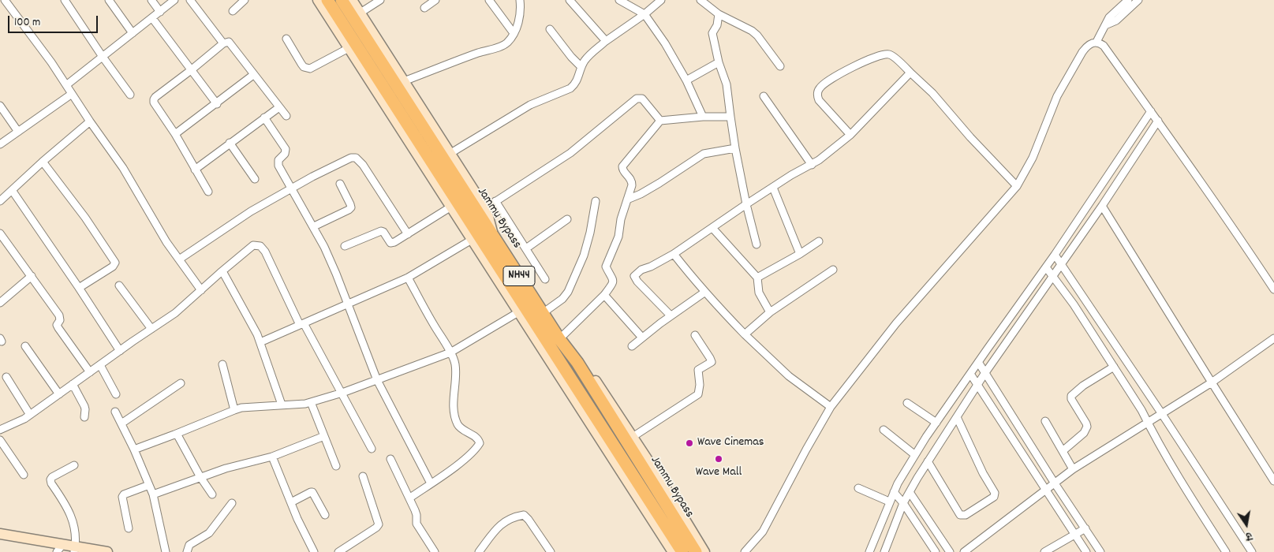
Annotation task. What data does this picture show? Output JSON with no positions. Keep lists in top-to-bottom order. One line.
{"streets":{"highway":["Jammu Bypass","NH44"]},"places":["Wave Cinemas","Wave Mall"],"scale_bar":"100 m","north":"bottom"}
